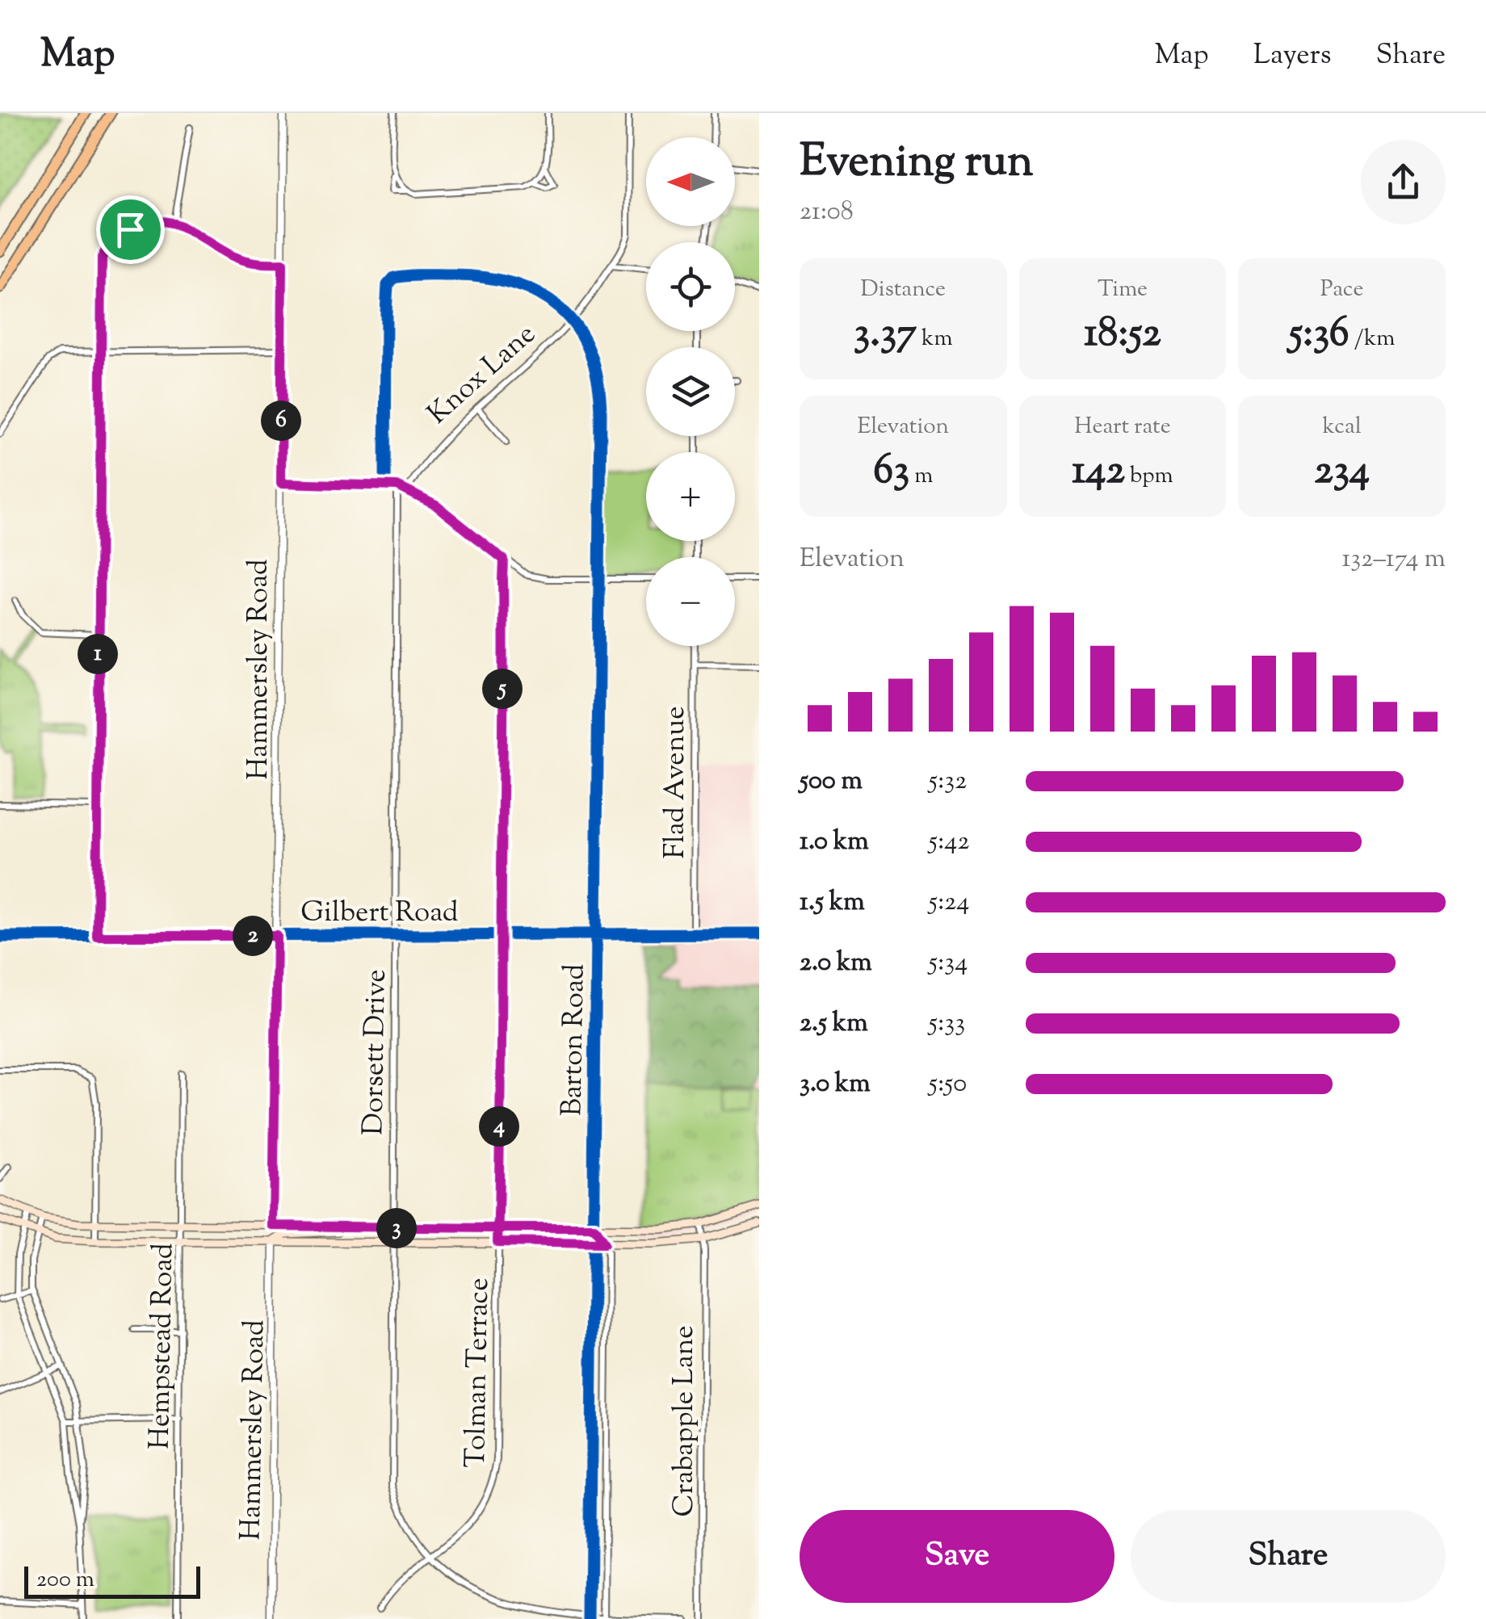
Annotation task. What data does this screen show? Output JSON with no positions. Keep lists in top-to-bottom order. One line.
{"streets":{"street":["Knox Lane","Hammersley Road","Flad Avenue","Gilbert Road","Barton Road","Dorsett Drive","Hempstead Road","Tolman Terrace","Crabapple Lane"]},"crossings":[["Knox Lane","Barton Road"],["Hammersley Road","Gilbert Road"],["Flad Avenue","Gilbert Road"],["Gilbert Road","Barton Road"],["Gilbert Road","Dorsett Drive"],["Gilbert Road","Tolman Terrace"],["Barton Road","Dorsett Drive"],["Dorsett Drive","Tolman Terrace"]],"scale_bar":"200 m","north":"left","page":{"header":"Map","nav":["Map","Layers","Share"],"heading":["Evening run","21:08"],"map_buttons":["+","−"],"stats":[["Distance","3.37 km"],["Time","18:52"],["Pace","5:36 /km"],["Elevation","63 m"],["Heart rate","142 bpm"],["kcal","234"]],"pins":["6","1","5","2","4","3"],"chart":["Elevation","132–174 m"],"list":[{"name":"500 m","note":"5:32"},{"name":"1.0 km","note":"5:42"},{"name":"1.5 km","note":"5:24"},{"name":"2.0 km","note":"5:34"},{"name":"2.5 km","note":"5:33"},{"name":"3.0 km","note":"5:50"}],"buttons":["Save","Share"],"scale":"200 m"}}
